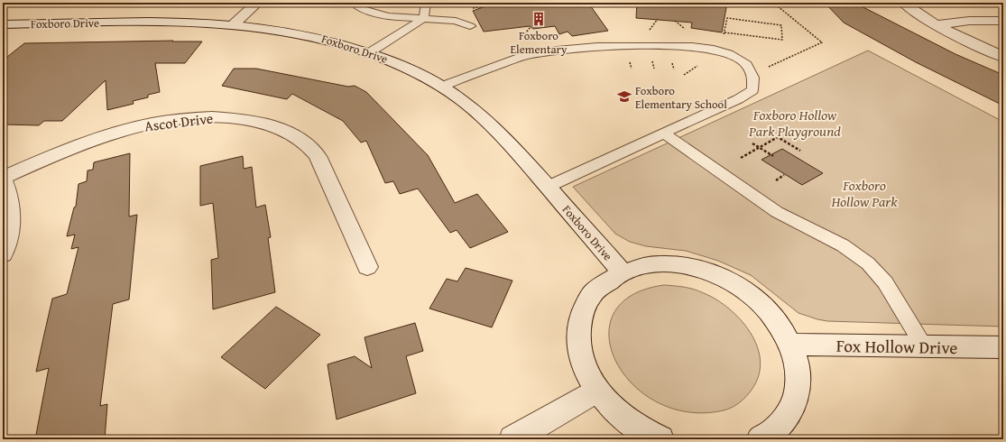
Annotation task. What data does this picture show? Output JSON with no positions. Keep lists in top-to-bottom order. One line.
{"streets":{"street":["Foxboro Drive","Ascot Drive","Fox Hollow Drive"]},"parks":["Foxboro Hollow Park Playground","Foxboro Hollow Park"],"places":{"building":["Foxboro Elementary"],"school or university":["Foxboro Elementary School"]}}
